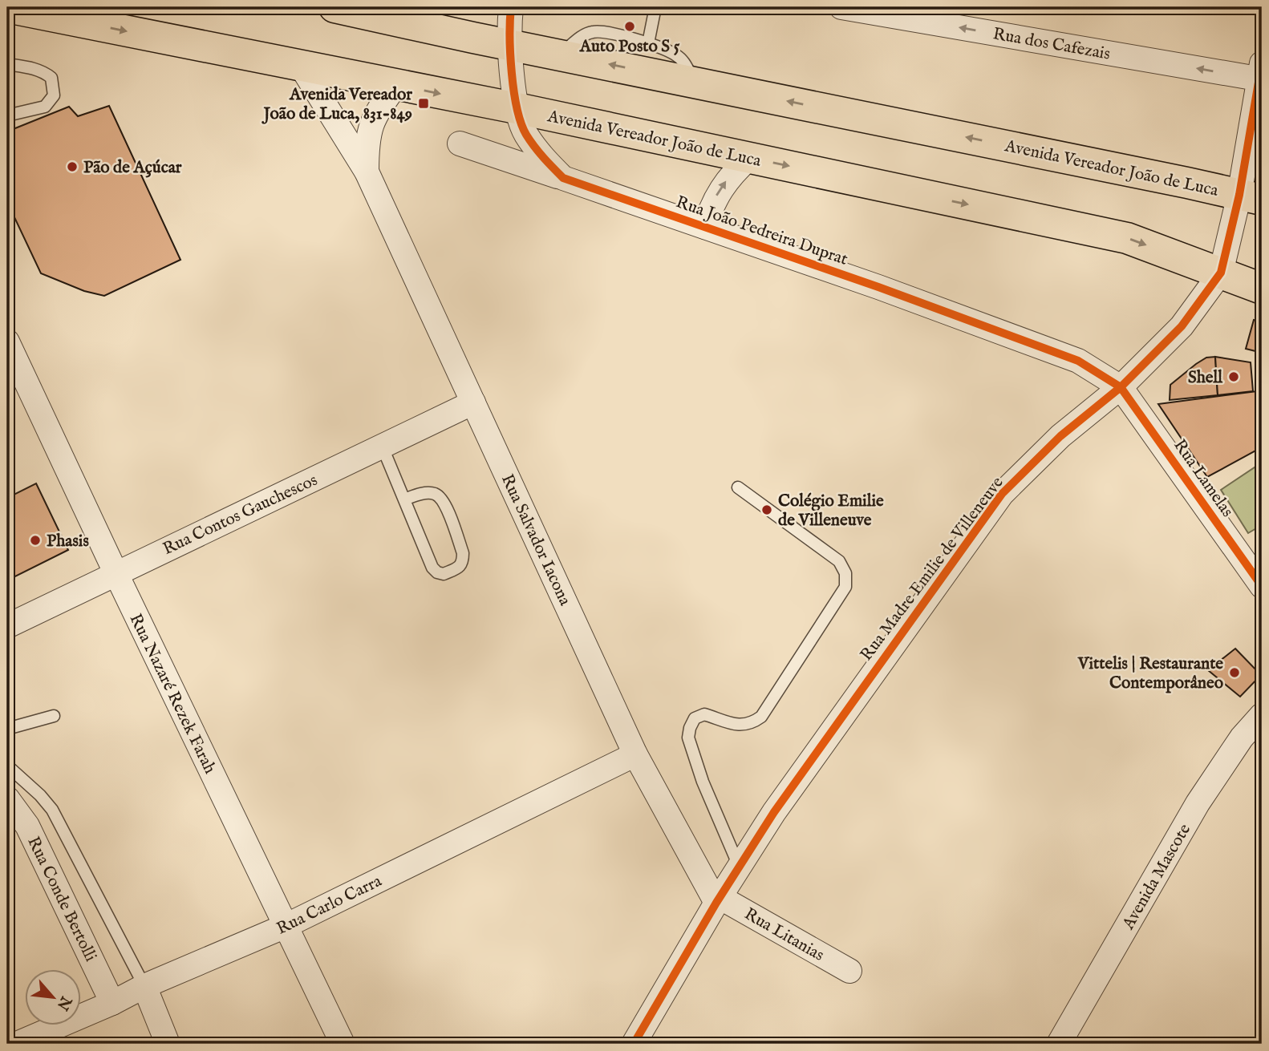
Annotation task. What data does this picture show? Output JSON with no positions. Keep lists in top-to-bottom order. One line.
{"streets":{"main road":["Avenida Vereador João de Luca"],"street":["Rua dos Cafezais","Rua João Pedreira Duprat","Rua Lamelas","Rua Contos Gauchescos","Rua Salvador Iacona","Rua Madre Emilie de Villeneuve","Rua Nazaré Rezek Farah","Avenida Mascote","Rua Conde Bertolli","Rua Carlo Carra","Rua Litanias"]},"crossings":[["Rua dos Cafezais","Rua Madre Emilie de Villeneuve"],["Avenida Vereador João de Luca","Rua João Pedreira Duprat"],["Avenida Vereador João de Luca","Rua Salvador Iacona"],["Avenida Vereador João de Luca","Rua Madre Emilie de Villeneuve"],["Rua João Pedreira Duprat","Rua Lamelas"],["Rua João Pedreira Duprat","Rua Madre Emilie de Villeneuve"],["Rua Lamelas","Rua Madre Emilie de Villeneuve"],["Rua Contos Gauchescos","Rua Salvador Iacona"],["Rua Contos Gauchescos","Rua Nazaré Rezek Farah"],["Rua Salvador Iacona","Rua Madre Emilie de Villeneuve"],["Rua Salvador Iacona","Rua Carlo Carra"],["Rua Salvador Iacona","Rua Litanias"],["Rua Madre Emilie de Villeneuve","Rua Litanias"],["Rua Nazaré Rezek Farah","Rua Carlo Carra"],["Rua Conde Bertolli","Rua Carlo Carra"]],"one_way":["Rua dos Cafezais"],"places":{"other":["Auto Posto S 5","Pão de Açúcar","Shell","Colégio Emilie de Villeneuve","Phasis","Vittelis | Restaurante Contemporâneo"],"transit":["Avenida Vereador João de Luca, 831-849"]},"north":"bottom right"}
